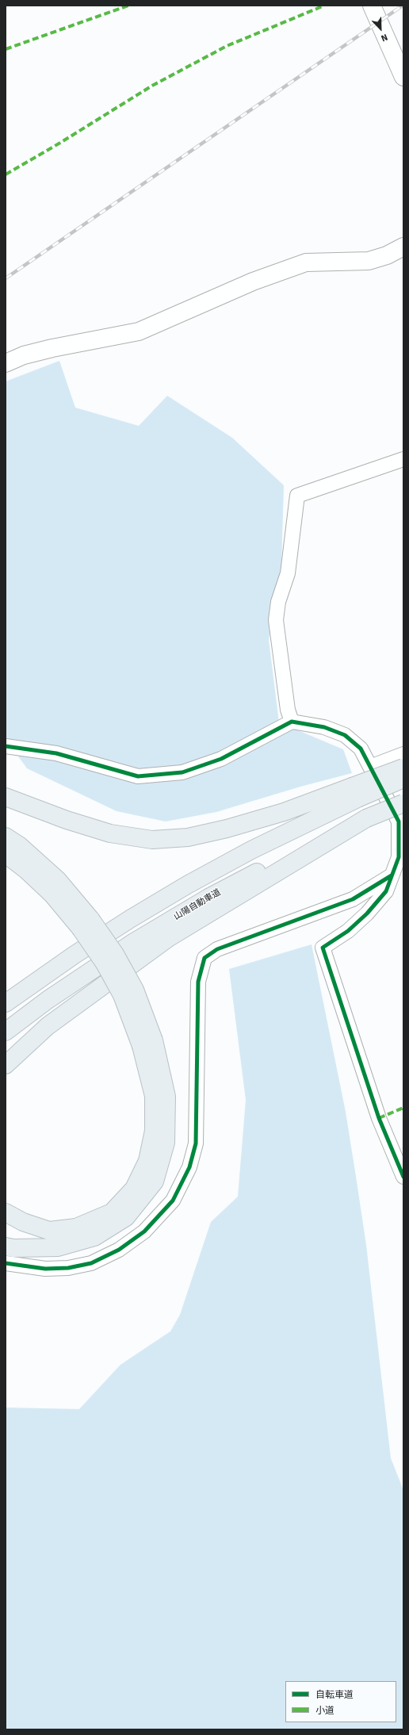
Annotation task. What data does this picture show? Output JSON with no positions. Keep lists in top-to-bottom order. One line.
{"streets":{"highway":["山陽自動車道"]},"legend":["自転車道","小道"],"north":"bottom right"}
